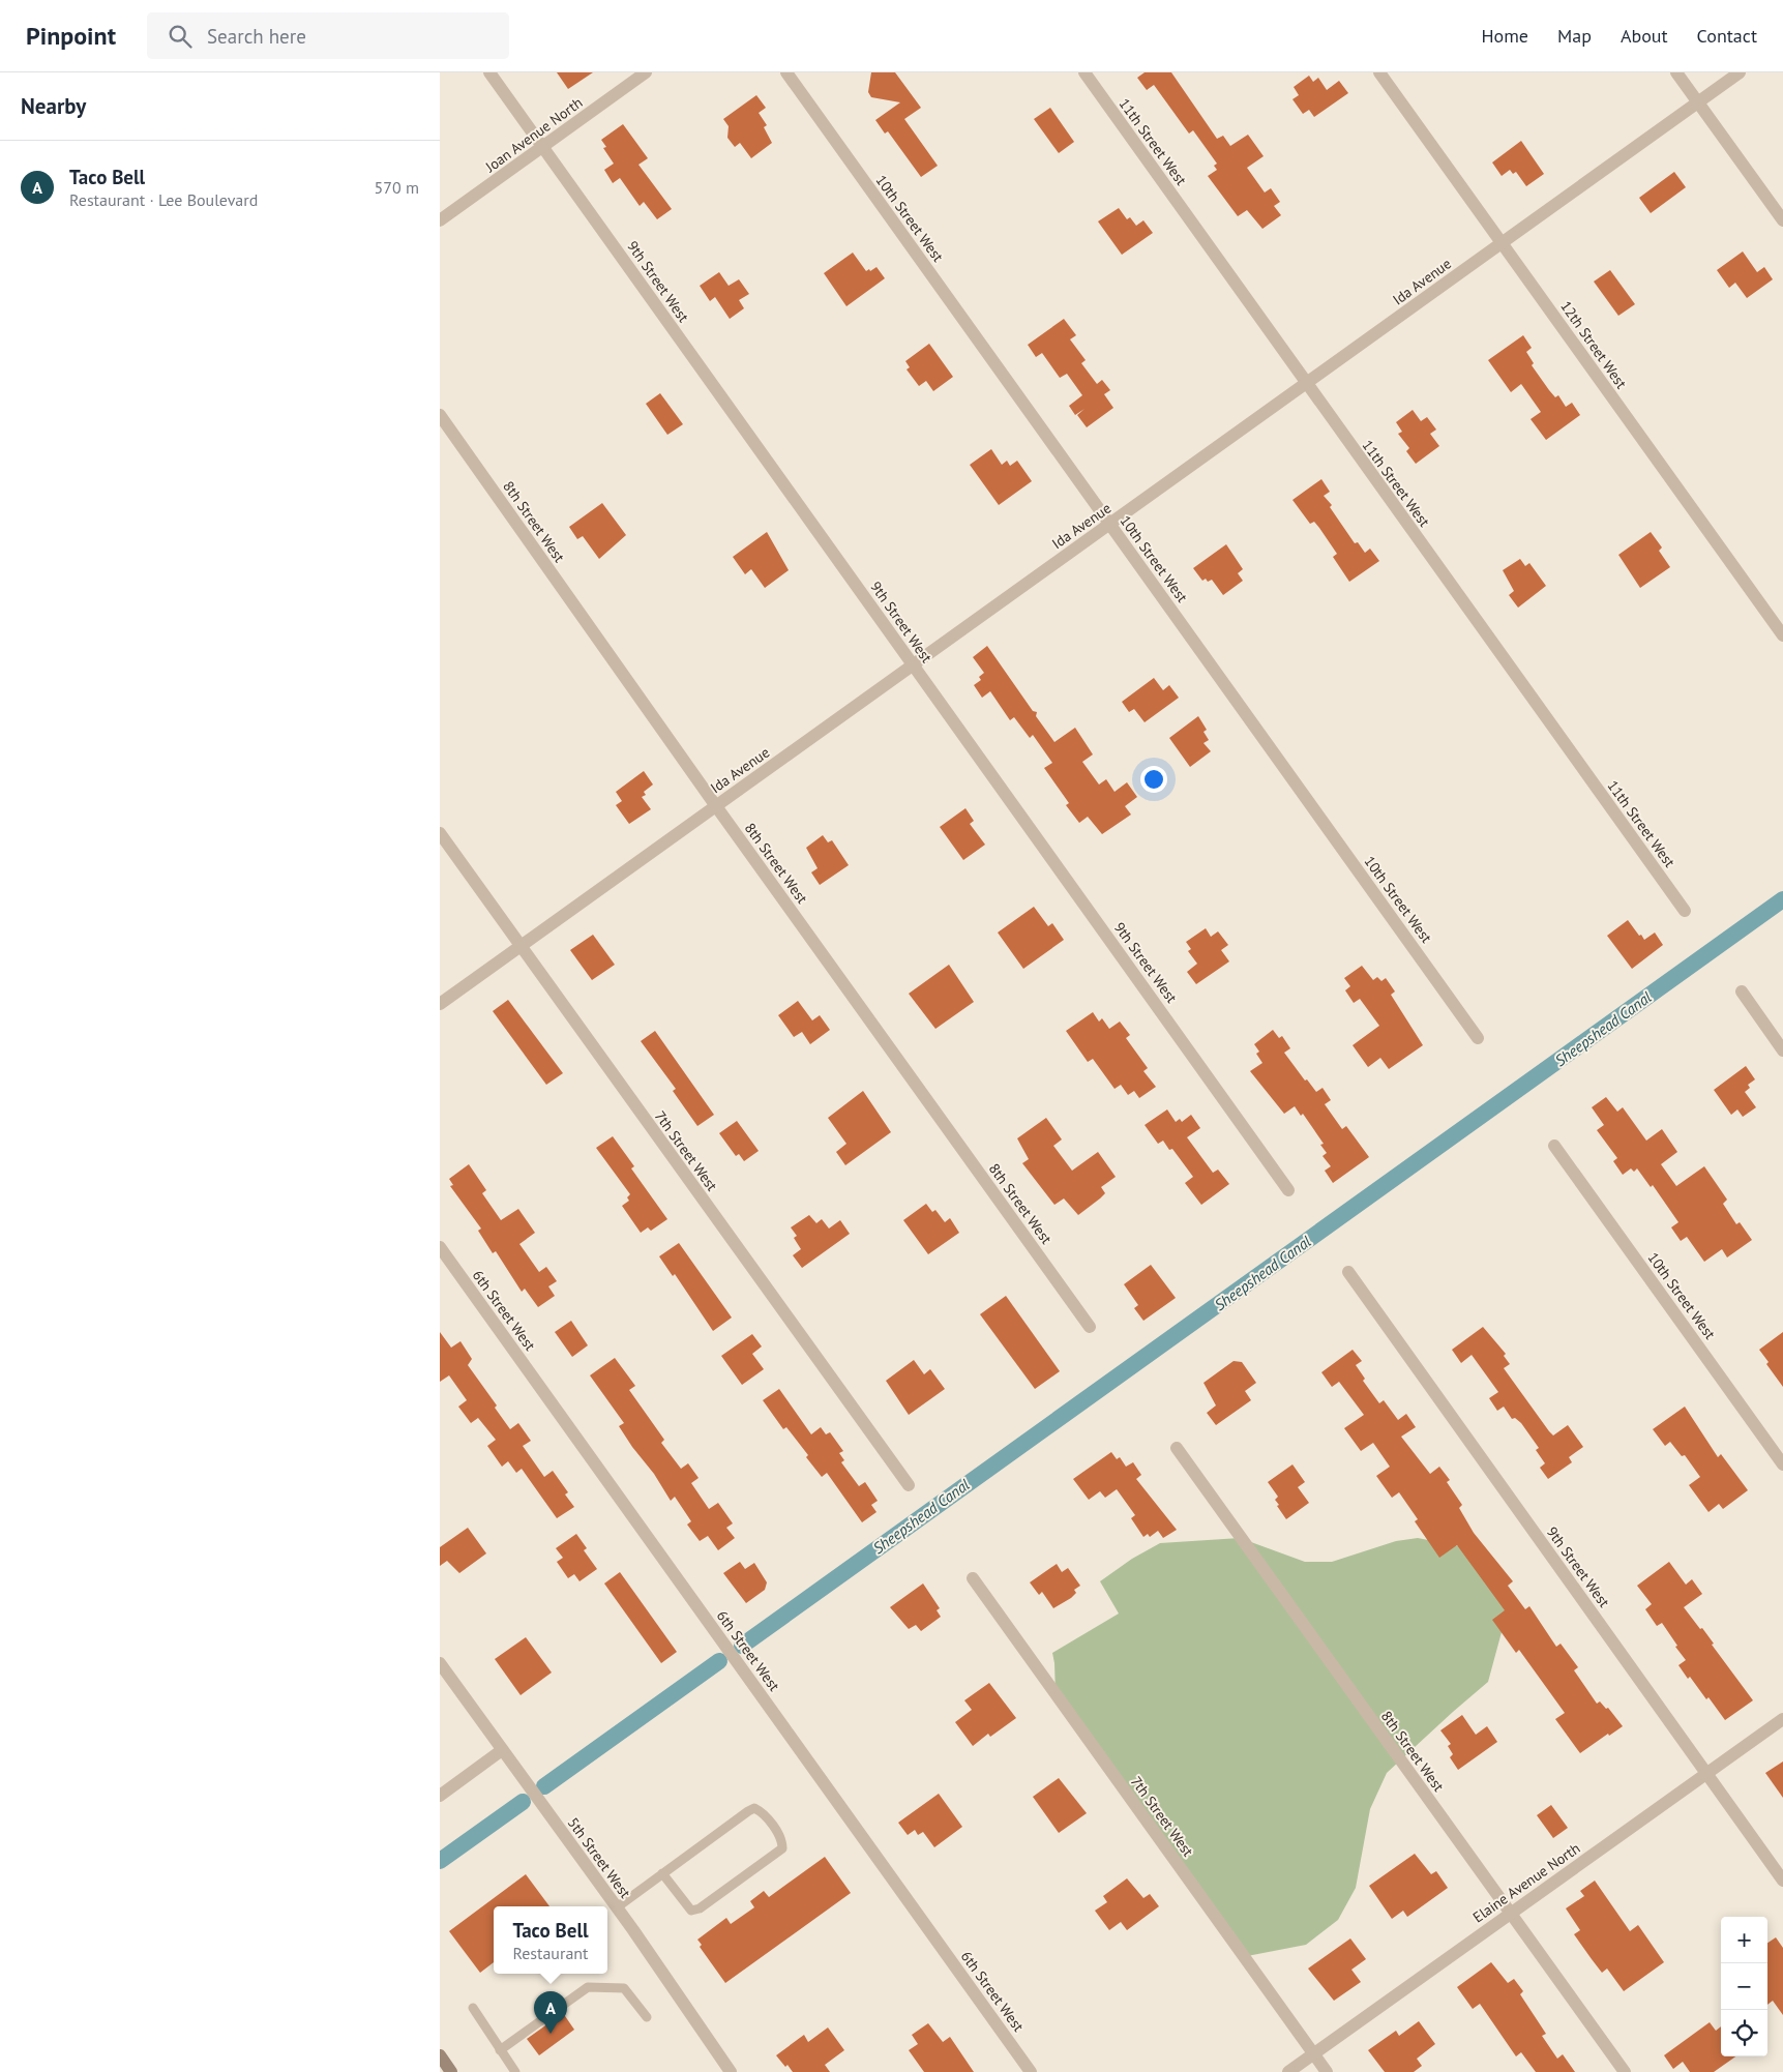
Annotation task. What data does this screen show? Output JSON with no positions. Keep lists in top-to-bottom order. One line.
{"streets":{"street":["Joan Avenue North","11th Street West","10th Street West","9th Street West","Ida Avenue","12th Street West","8th Street West","7th Street West","6th Street West","5th Street West","Elaine Avenue North"]},"crossings":[["Joan Avenue North","9th Street West"],["11th Street West","Ida Avenue"],["10th Street West","Ida Avenue"],["9th Street West","Ida Avenue"],["9th Street West","Elaine Avenue North"],["Ida Avenue","12th Street West"],["Ida Avenue","8th Street West"],["Ida Avenue","7th Street West"],["8th Street West","Elaine Avenue North"],["7th Street West","Elaine Avenue North"]],"water":["Sheepshead Canal"],"page":{"header":"Pinpoint","search":"Search here","nav":["Home","Map","About","Contact"],"heading":"Nearby","list":[{"mark":"A","name":"Taco Bell","note":"Restaurant · Lee Boulevard","value":"570 m"}],"popup":["Taco Bell","Restaurant"],"map_buttons":["+","−"],"pins":"A"}}
